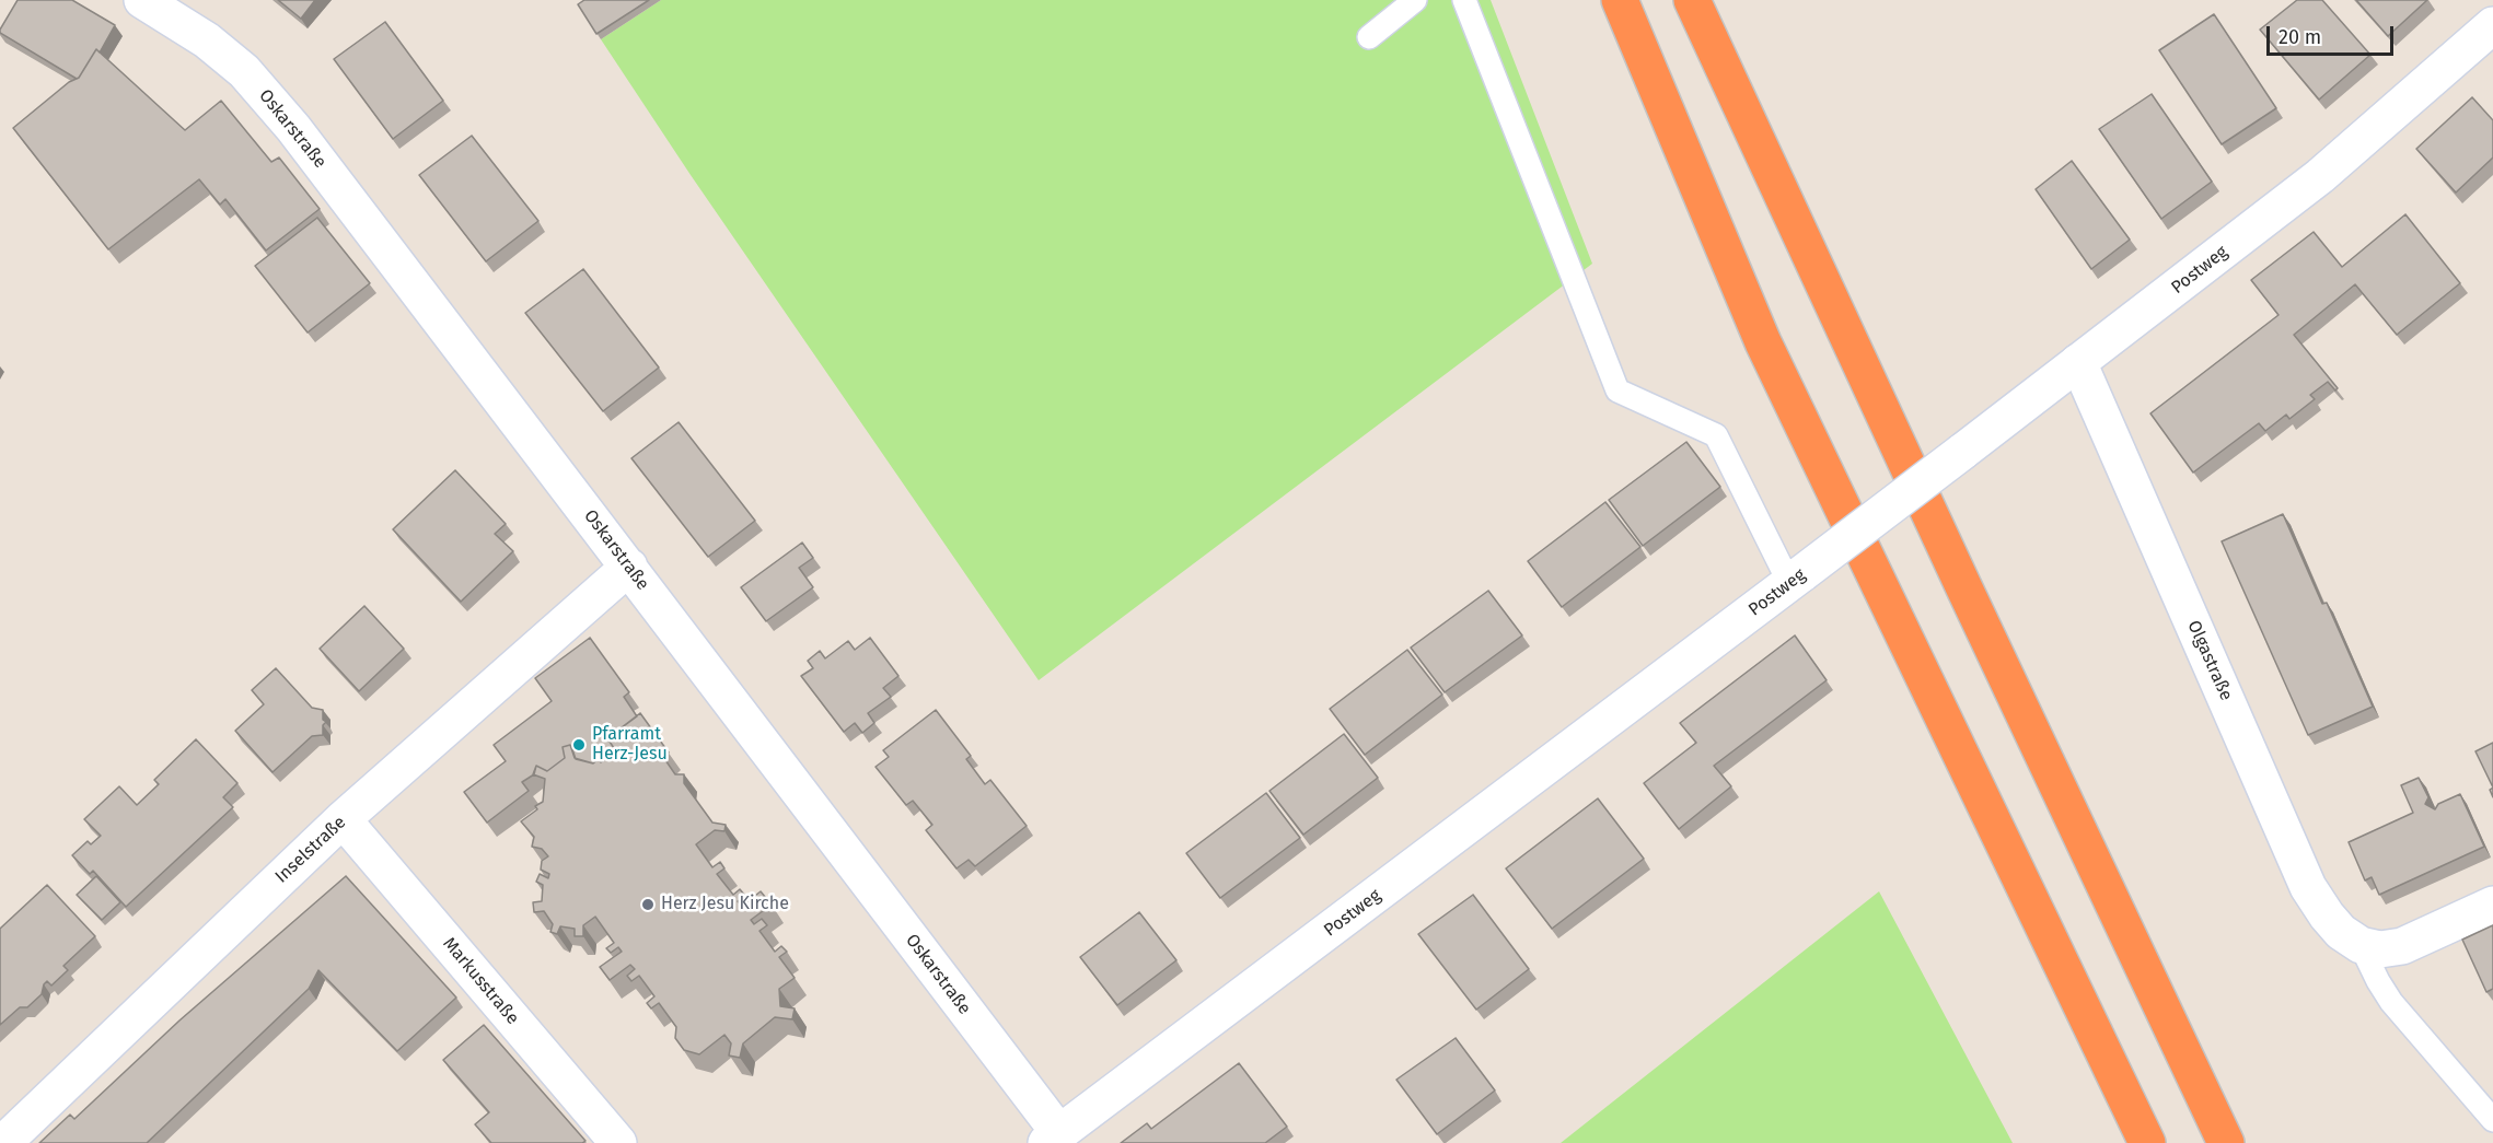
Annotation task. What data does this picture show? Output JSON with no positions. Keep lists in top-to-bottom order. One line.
{"streets":{"street":["Oskarstraße","Postweg","Olgastraße","Inselstraße","Markusstraße"]},"crossings":[["Oskarstraße","Postweg"],["Oskarstraße","Inselstraße"],["Postweg","Olgastraße"],["Inselstraße","Markusstraße"]],"places":["Pfarramt Herz-Jesu","Herz Jesu Kirche"],"scale_bar":"20 m"}
